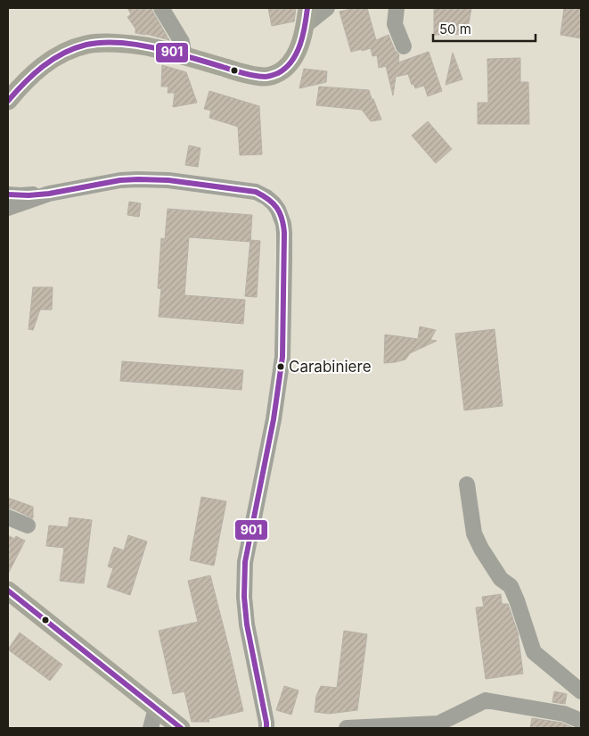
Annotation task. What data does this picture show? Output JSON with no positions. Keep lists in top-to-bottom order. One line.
{"places":["Carabiniere"],"lines":["transit line 901"],"scale_bar":"50 m"}
